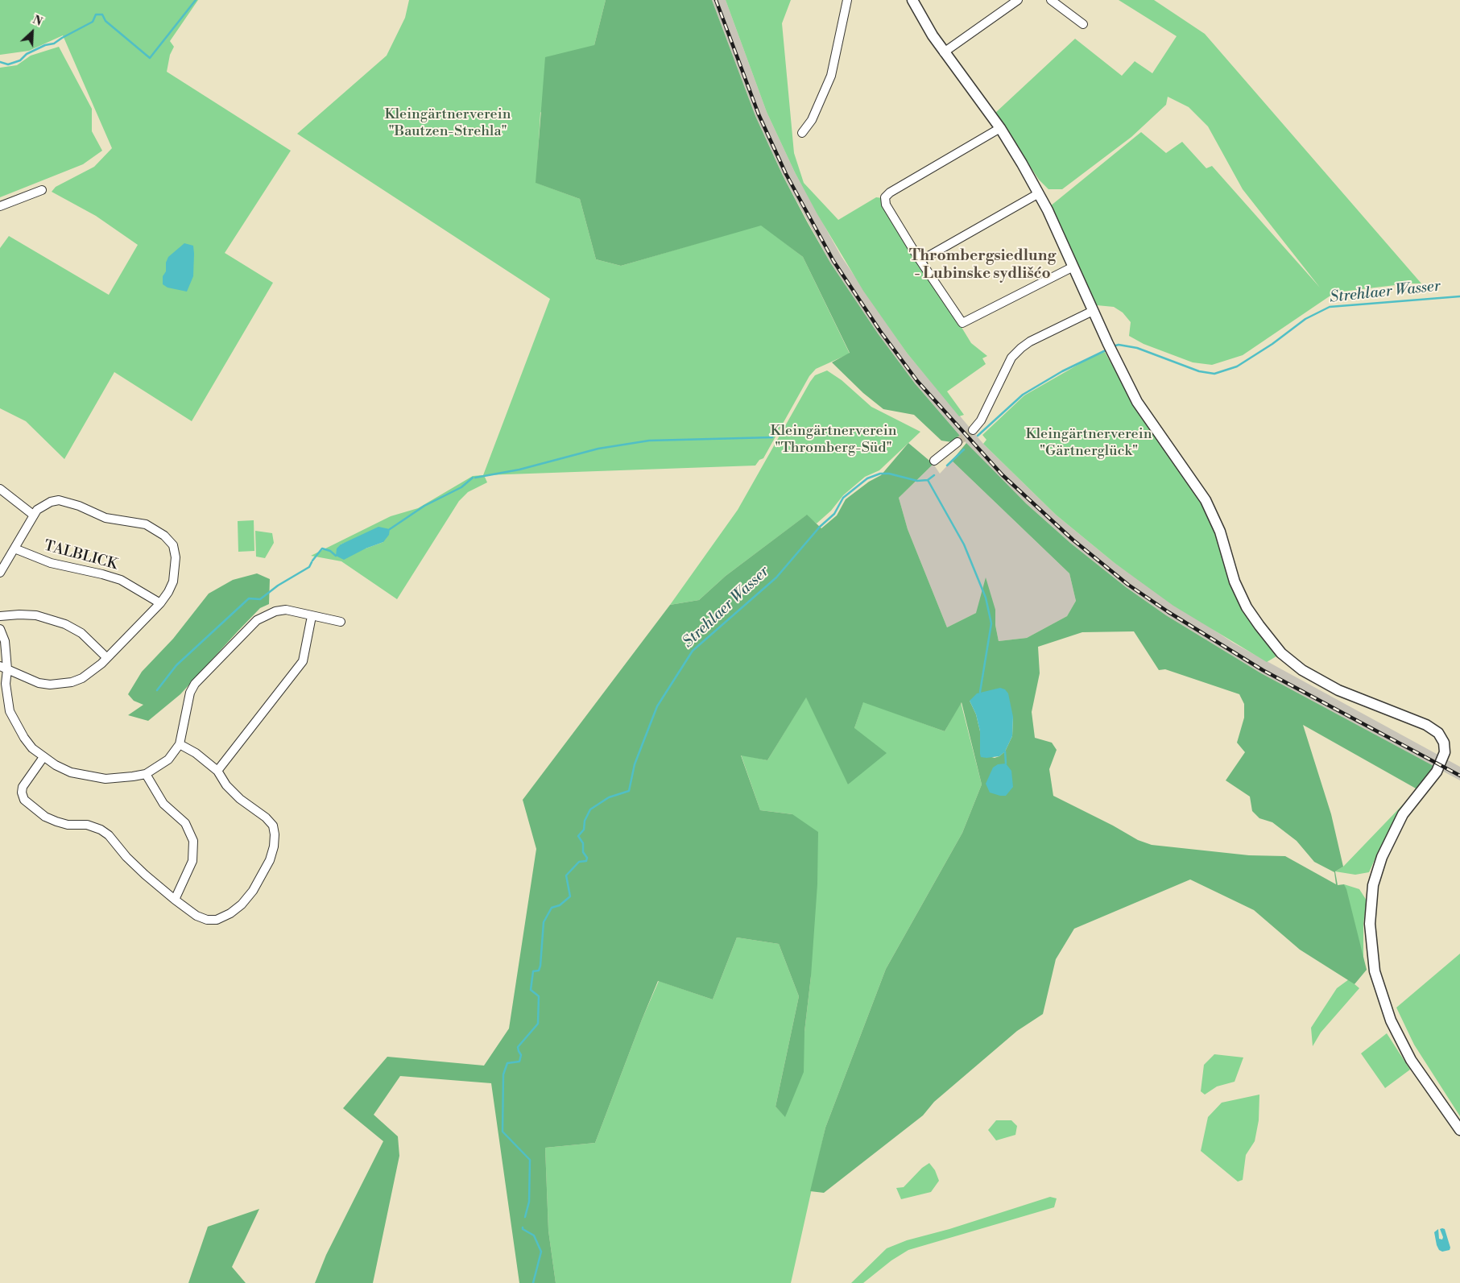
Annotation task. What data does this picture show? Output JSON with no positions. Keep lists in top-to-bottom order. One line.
{"streets":{"street":["TALBLICK"]},"districts":["Thrombergsiedlung - Lubinske sydlišćo"],"water":["Strehlaer Wasser"],"parks":["Kleingärtnerverein \"Bautzen-Strehla\"","Kleingärtnerverein \"Thromberg-Süd\"","Kleingärtnerverein \"Gärtnerglück\""],"north":"top right"}
